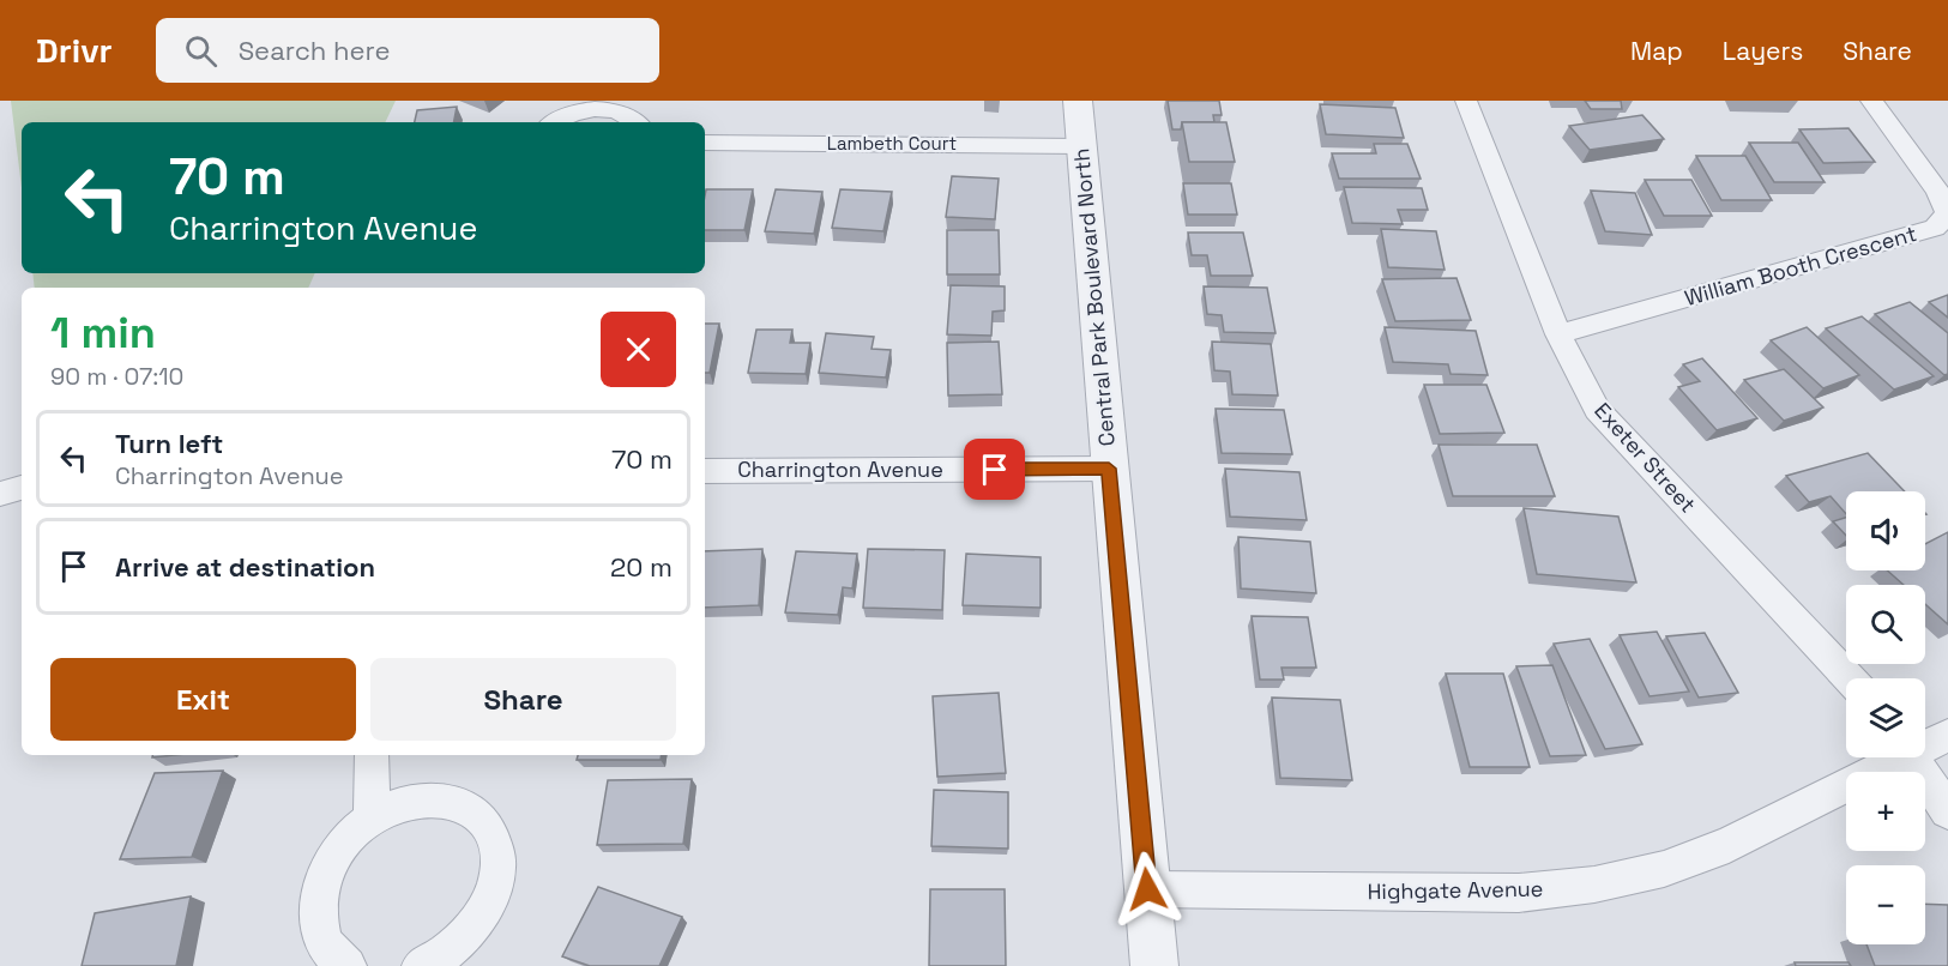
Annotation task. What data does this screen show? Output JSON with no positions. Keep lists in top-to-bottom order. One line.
{"streets":{"street":["Lambeth Court","William Booth Crescent","Central Park Boulevard North","Exeter Street","Charrington Avenue","Highgate Avenue"]},"crossings":[["Lambeth Court","Central Park Boulevard North"],["William Booth Crescent","Exeter Street"],["Central Park Boulevard North","Charrington Avenue"],["Central Park Boulevard North","Highgate Avenue"]],"page":{"header":"Drivr","search":"Search here","nav":["Map","Layers","Share"],"turn":["70 m","Charrington Avenue"],"heading":["1 min","90 m · 07:10"],"list":[{"name":"Turn left","note":"Charrington Avenue","value":"70 m"},{"name":"Arrive at destination","value":"20 m"}],"map_buttons":["+","−"],"buttons":["Exit","Share"]}}
